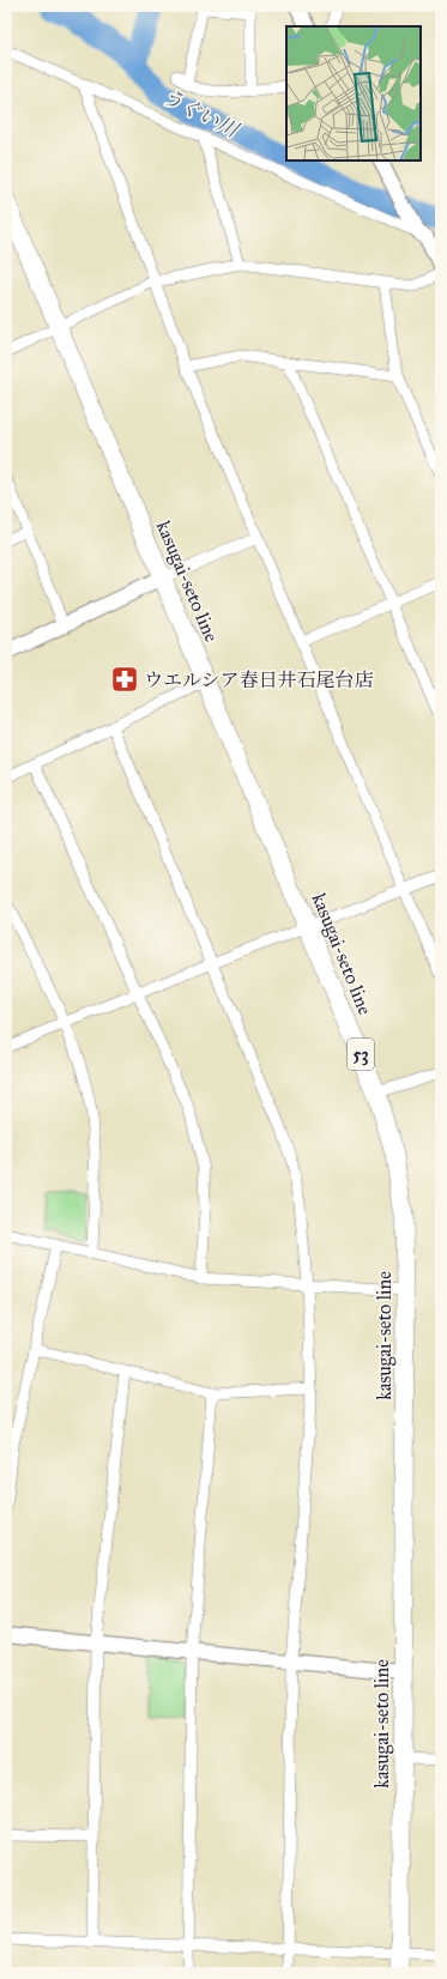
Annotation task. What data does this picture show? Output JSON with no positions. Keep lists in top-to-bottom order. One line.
{"streets":{"main road":["kasugai-seto line","53"]},"water":["うぐい川"],"places":{"pharmacy":["ウエルシア春日井石尾台店"]}}
